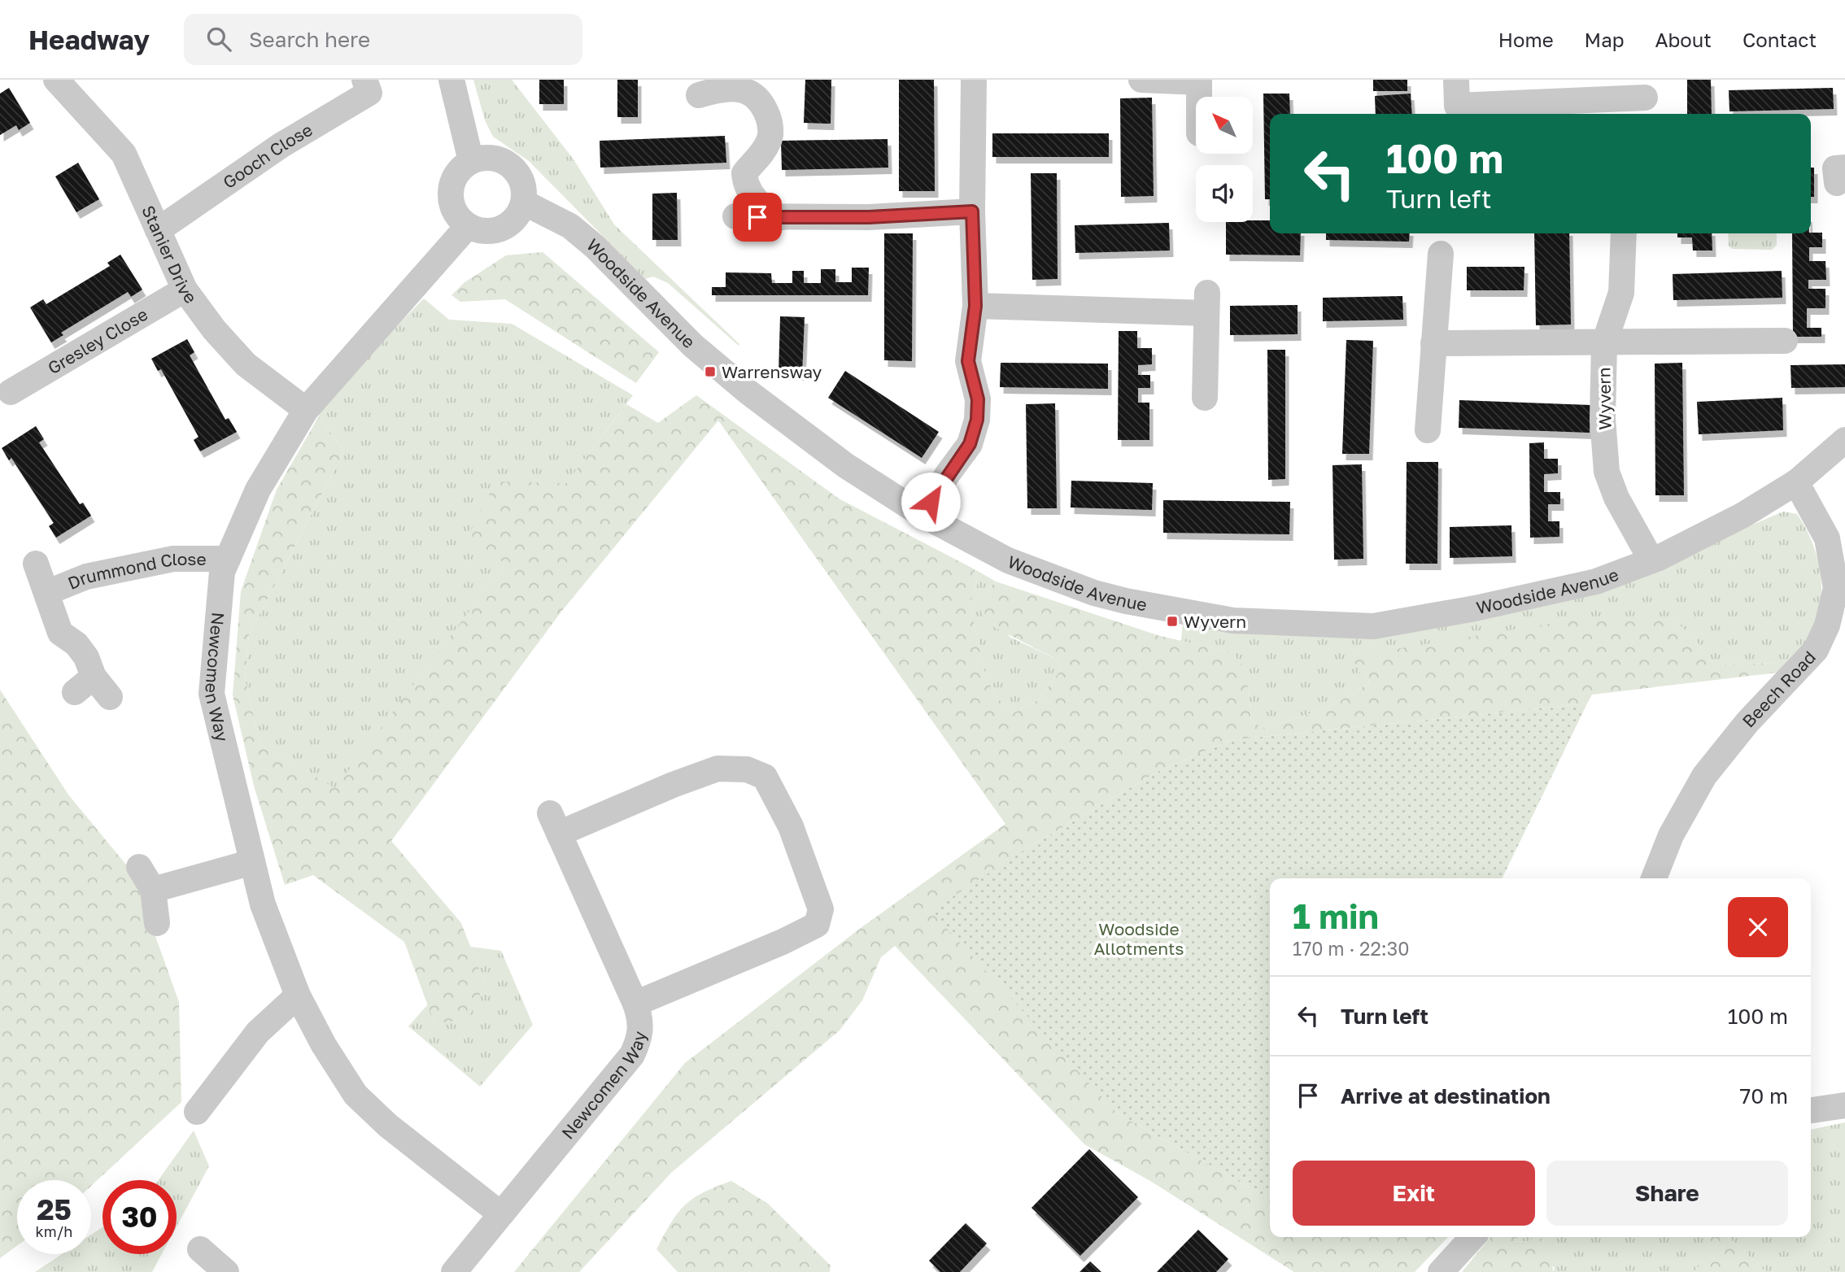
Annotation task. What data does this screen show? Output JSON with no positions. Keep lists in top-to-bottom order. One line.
{"streets":{"street":["Gooch Close","Stanier Drive","Woodside Avenue","Gresley Close","Wyvern","Drummond Close","Newcomen Way","Beech Road"]},"crossings":[["Gooch Close","Stanier Drive"],["Stanier Drive","Gresley Close"],["Stanier Drive","Newcomen Way"],["Woodside Avenue","Wyvern"],["Woodside Avenue","Newcomen Way"],["Woodside Avenue","Beech Road"],["Drummond Close","Newcomen Way"]],"parks":["Woodside Allotments"],"places":{"transit":["Warrensway","Wyvern"]},"north":"top left","page":{"header":"Headway","search":"Search here","nav":["Home","Map","About","Contact"],"turn":["100 m","Turn left"],"heading":["1 min","170 m · 22:30"],"list":[{"name":"Turn left","value":"100 m"},{"name":"Arrive at destination","value":"70 m"}],"buttons":["Exit","Share"],"speed":"25 km/h","limit":"30"}}
